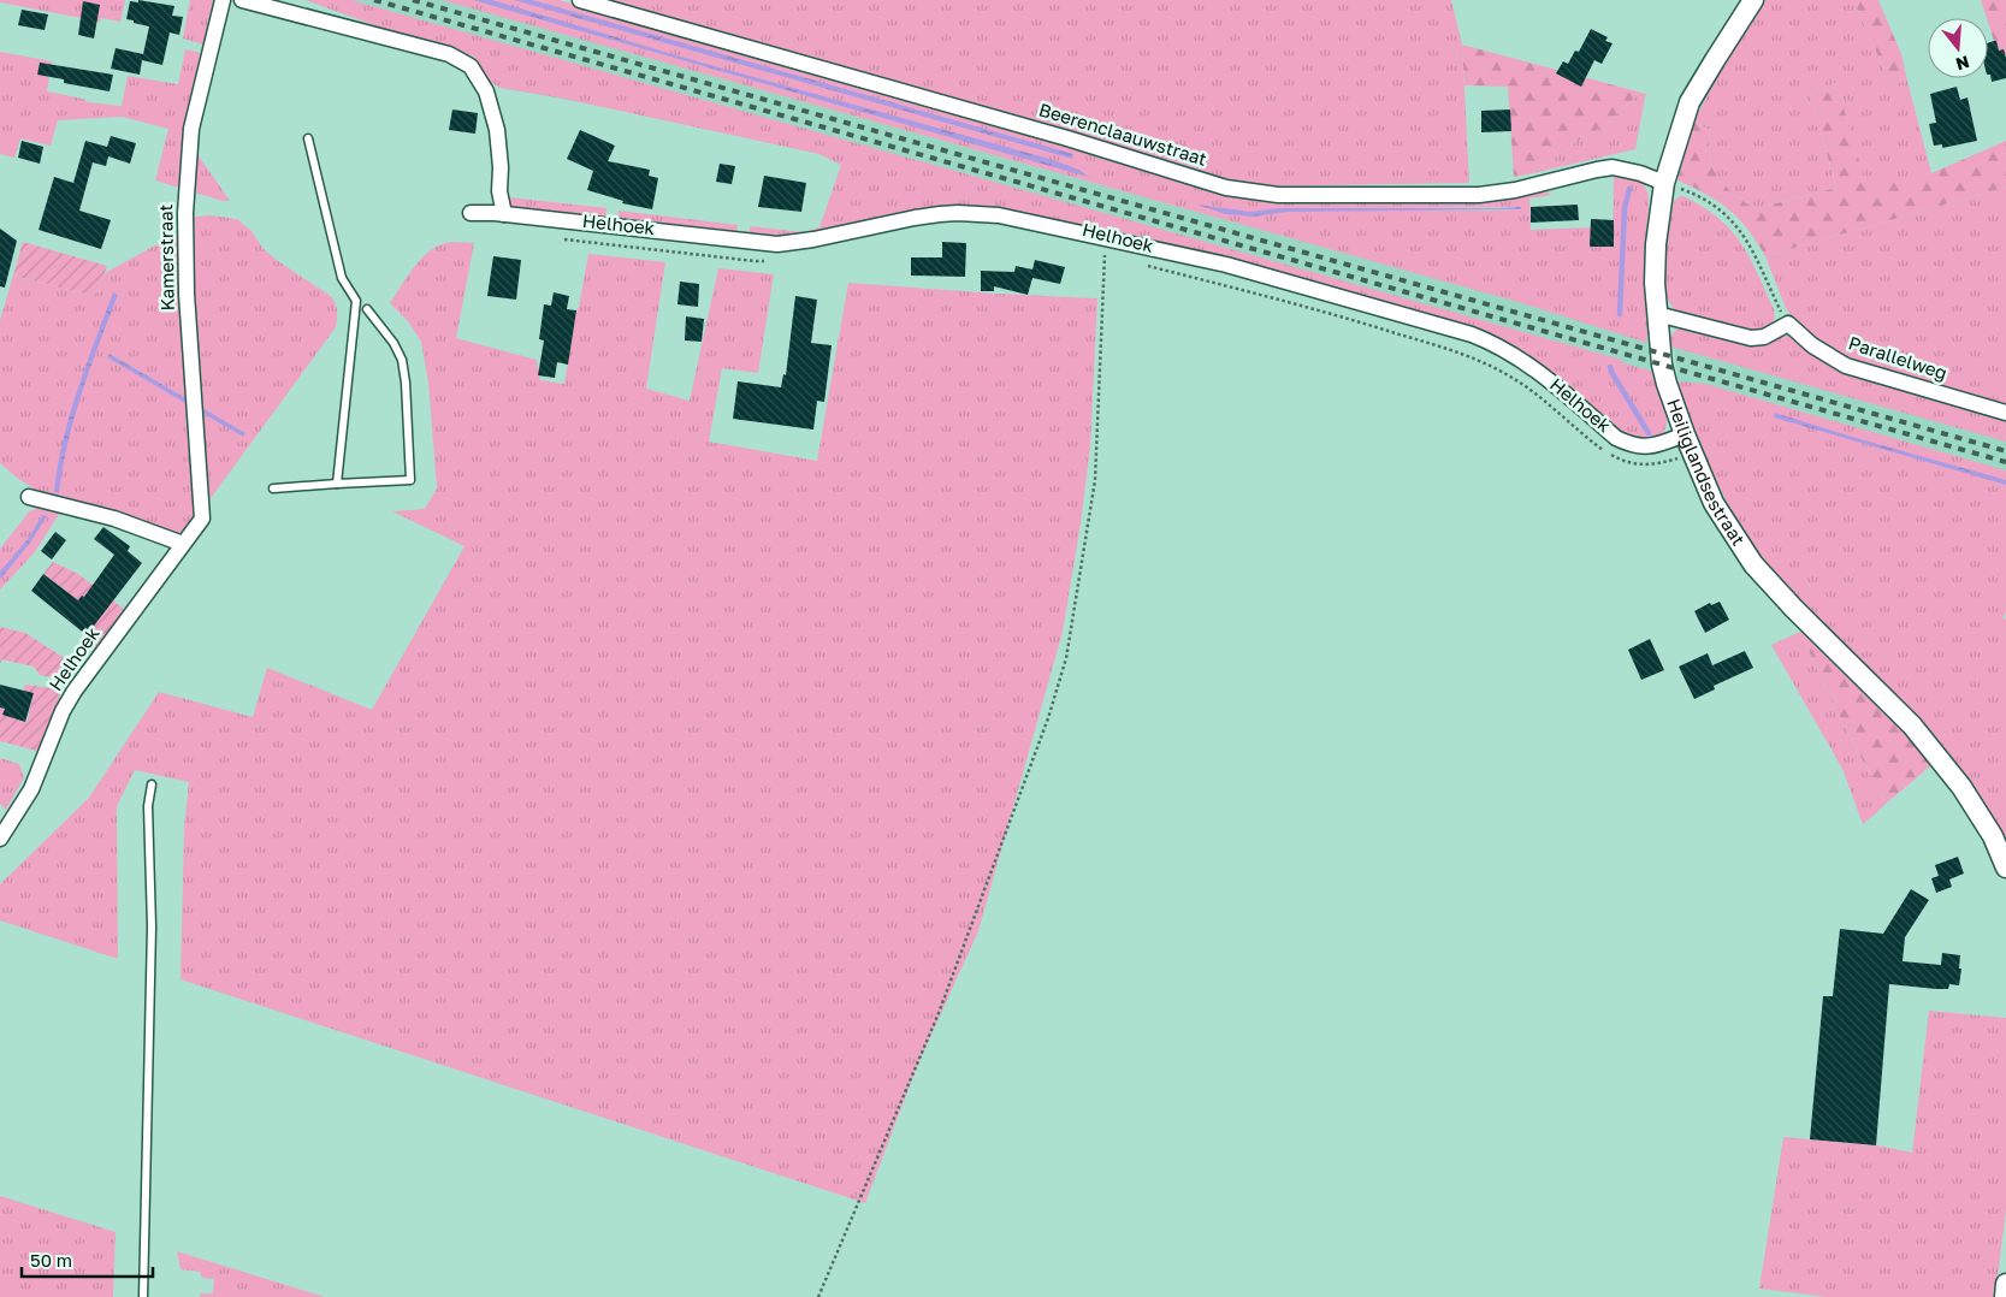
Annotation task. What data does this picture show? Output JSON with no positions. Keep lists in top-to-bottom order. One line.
{"streets":{"street":["Beerenclaauwstraat","Helhoek","Kamerstraat","Parallelweg","Heiliglandsestraat"]},"crossings":[["Beerenclaauwstraat","Heiliglandsestraat"],["Helhoek","Kamerstraat"],["Helhoek","Heiliglandsestraat"]],"scale_bar":"50 m","north":"bottom"}
